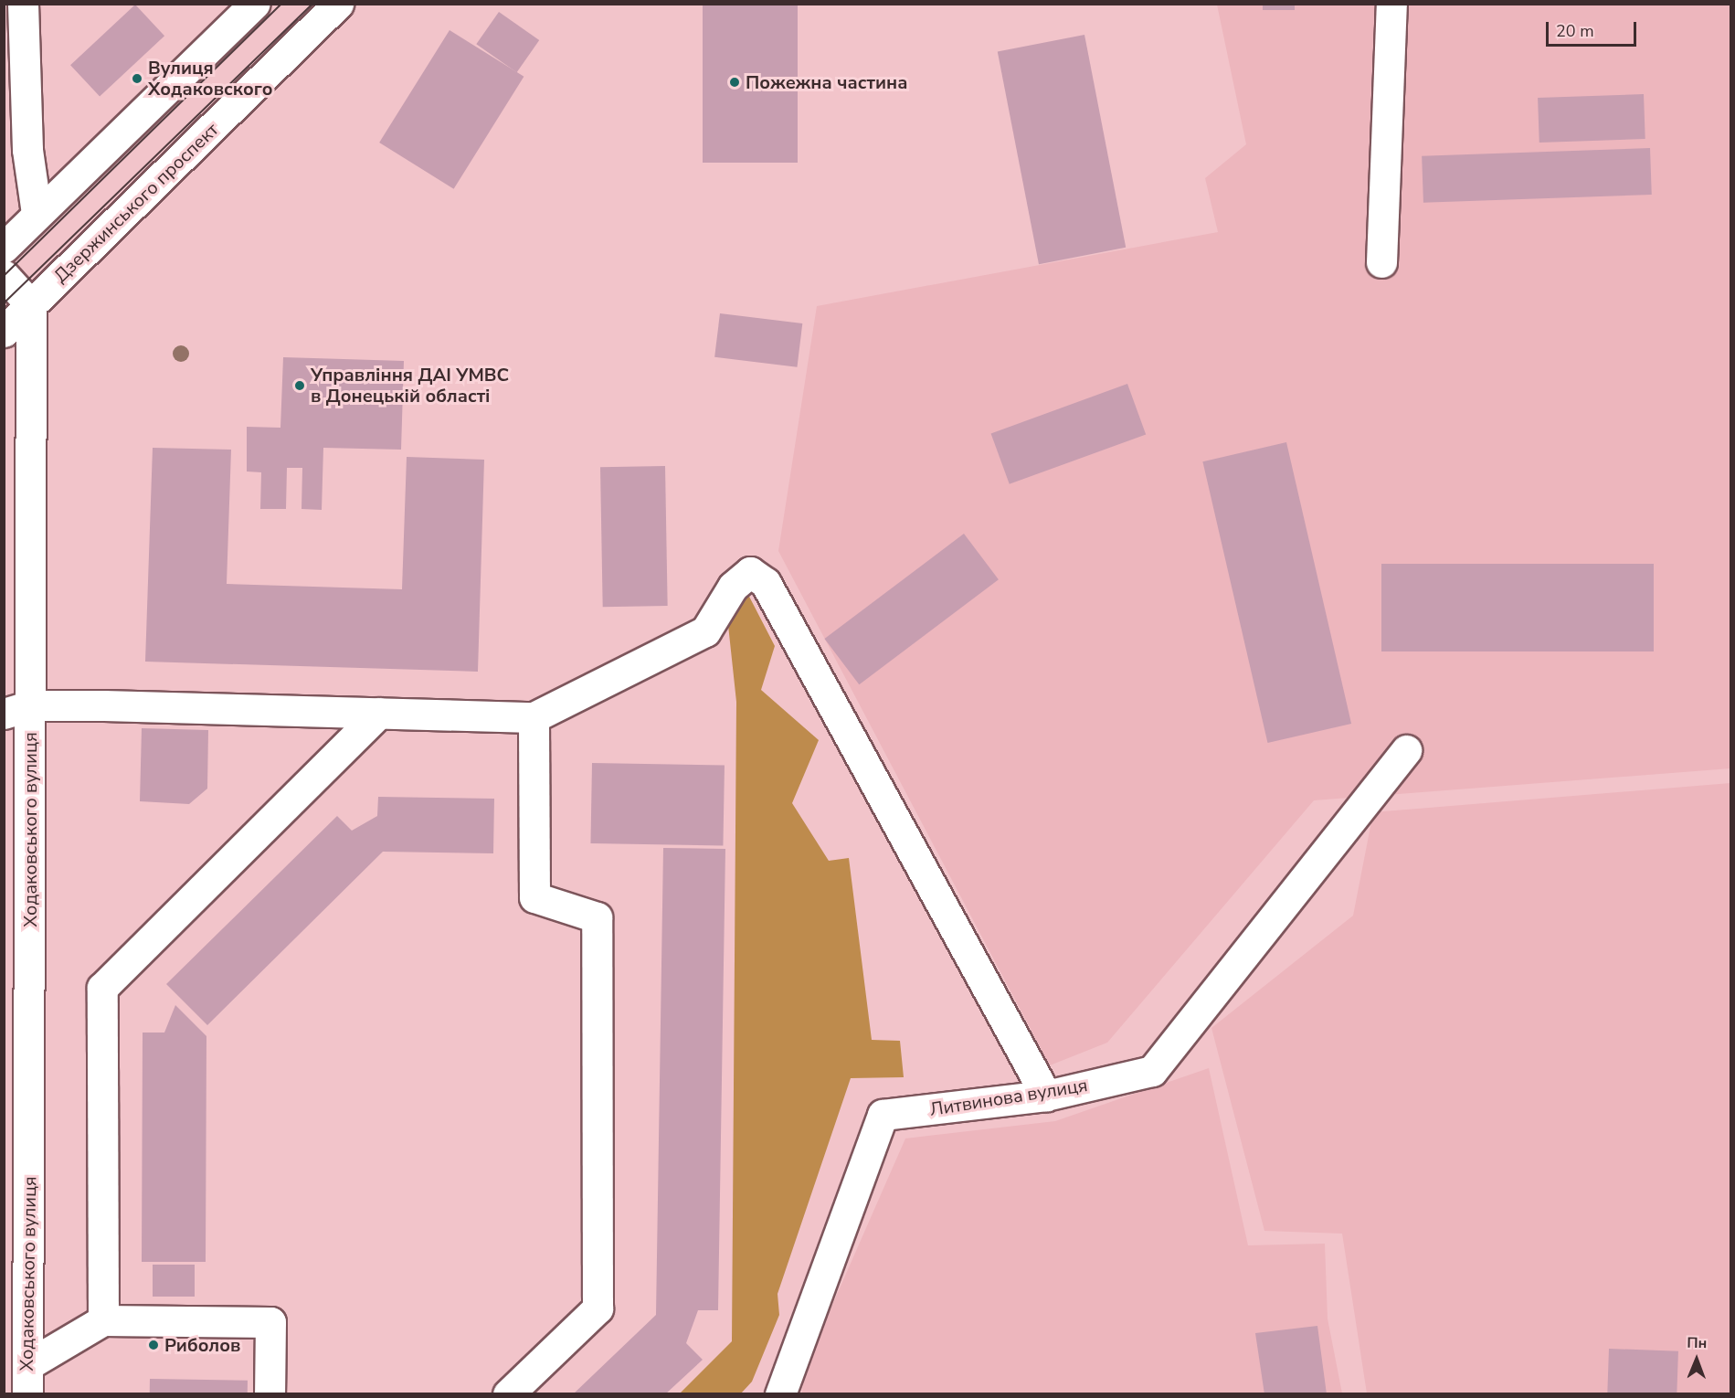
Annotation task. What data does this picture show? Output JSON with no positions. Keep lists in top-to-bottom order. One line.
{"streets":{"street":["Дзержинського проспект","Ходаковського вулиця","Литвинова вулиця"]},"crossings":[["Дзержинського проспект","Ходаковського вулиця"]],"places":["Вулиця Ходаковского","Пожежна частина","Управління ДАІ УМВС в Донецькій області","Риболов"],"scale_bar":"20 m","north":"top"}
